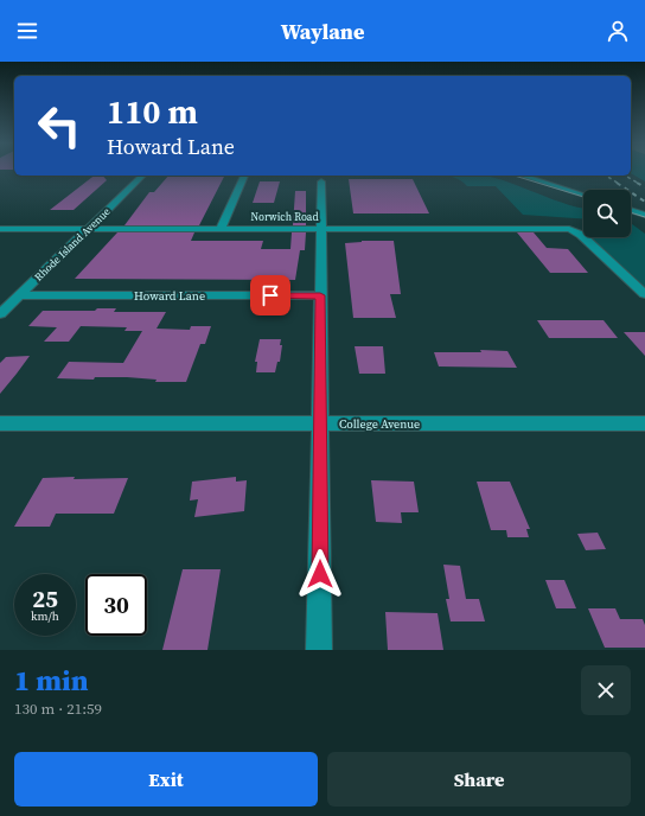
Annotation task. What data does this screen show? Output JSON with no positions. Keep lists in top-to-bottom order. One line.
{"streets":{"street":["Norwich Road","Rhode Island Avenue","Howard Lane","College Avenue"]},"crossings":[["Norwich Road","Rhode Island Avenue"],["Rhode Island Avenue","Howard Lane"]],"page":{"header":"Waylane","turn":["110 m","Howard Lane"],"speed":"25 km/h","limit":"30","heading":["1 min","130 m · 21:59"],"buttons":["Exit","Share"]}}
